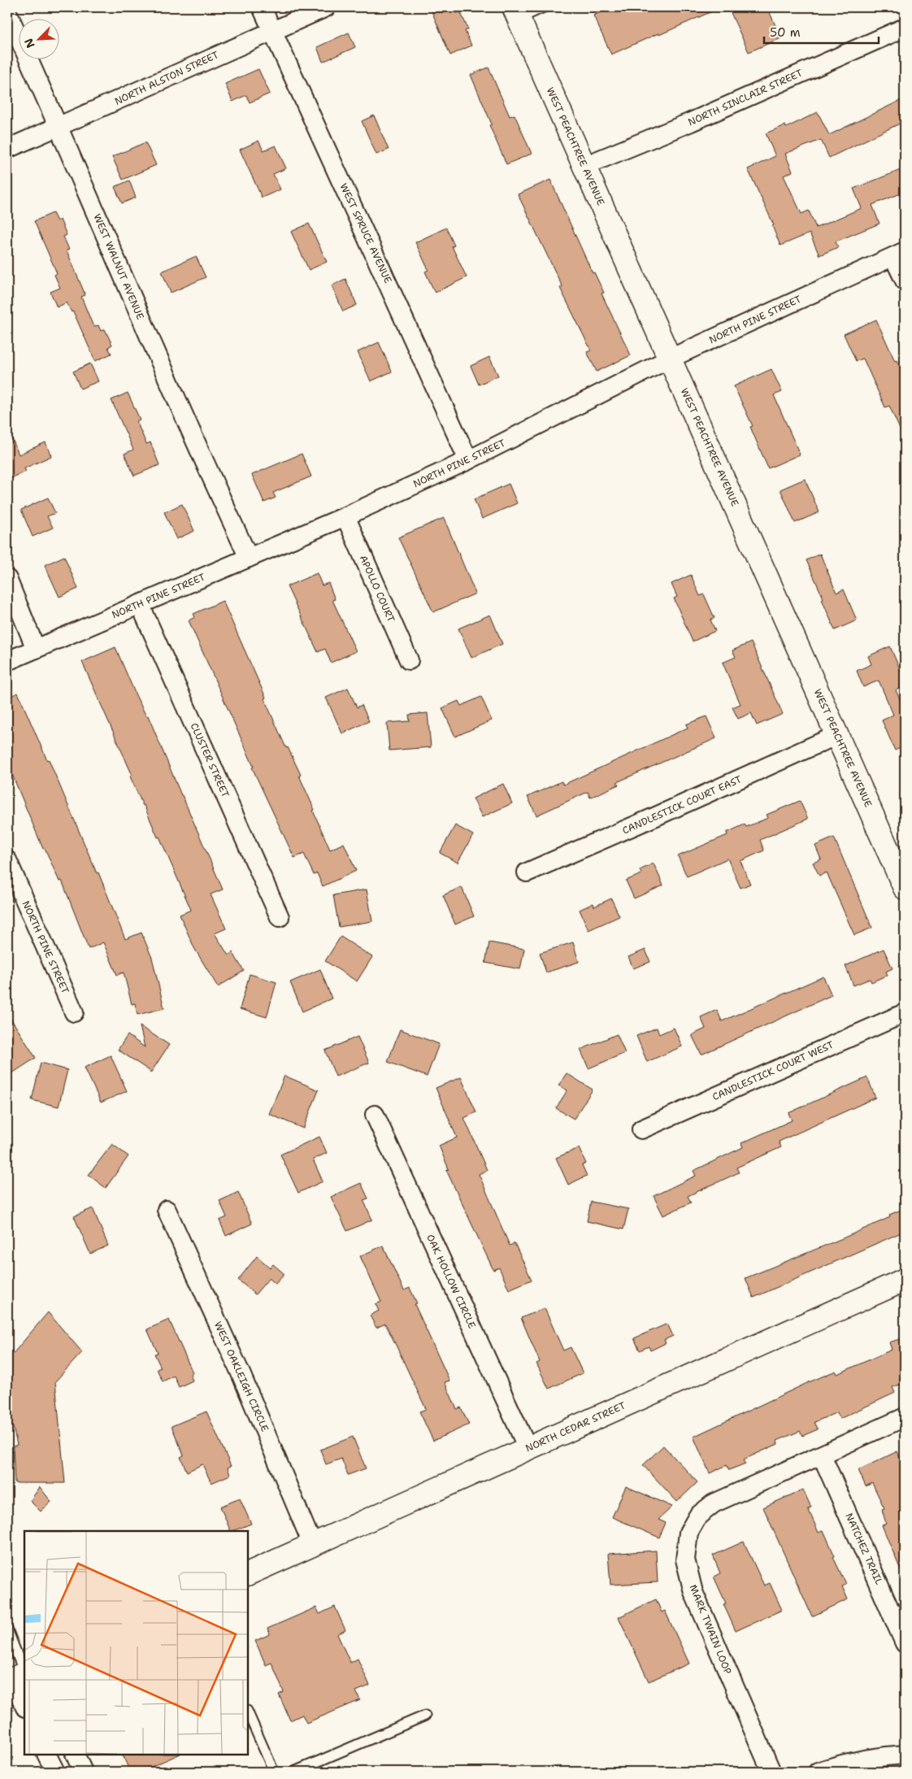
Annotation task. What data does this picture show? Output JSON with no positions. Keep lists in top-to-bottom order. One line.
{"streets":{"street":["NORTH ALSTON STREET","NORTH SINCLAIR STREET","WEST PEACHTREE AVENUE","WEST SPRUCE AVENUE","WEST WALNUT AVENUE","NORTH PINE STREET","APOLLO COURT","CLUSTER STREET","CANDLESTICK COURT EAST","CANDLESTICK COURT WEST","OAK HOLLOW CIRCLE","WEST OAKLEIGH CIRCLE","NORTH CEDAR STREET","NATCHEZ TRAIL","MARK TWAIN LOOP"]},"crossings":[["NORTH ALSTON STREET","WEST SPRUCE AVENUE"],["NORTH ALSTON STREET","WEST WALNUT AVENUE"],["NORTH SINCLAIR STREET","WEST PEACHTREE AVENUE"],["WEST PEACHTREE AVENUE","NORTH PINE STREET"],["WEST PEACHTREE AVENUE","CANDLESTICK COURT EAST"],["WEST SPRUCE AVENUE","NORTH PINE STREET"],["WEST WALNUT AVENUE","NORTH PINE STREET"],["NORTH PINE STREET","APOLLO COURT"],["NORTH PINE STREET","CLUSTER STREET"],["OAK HOLLOW CIRCLE","NORTH CEDAR STREET"],["WEST OAKLEIGH CIRCLE","NORTH CEDAR STREET"],["NATCHEZ TRAIL","MARK TWAIN LOOP"]],"scale_bar":"50 m","north":"bottom left"}
